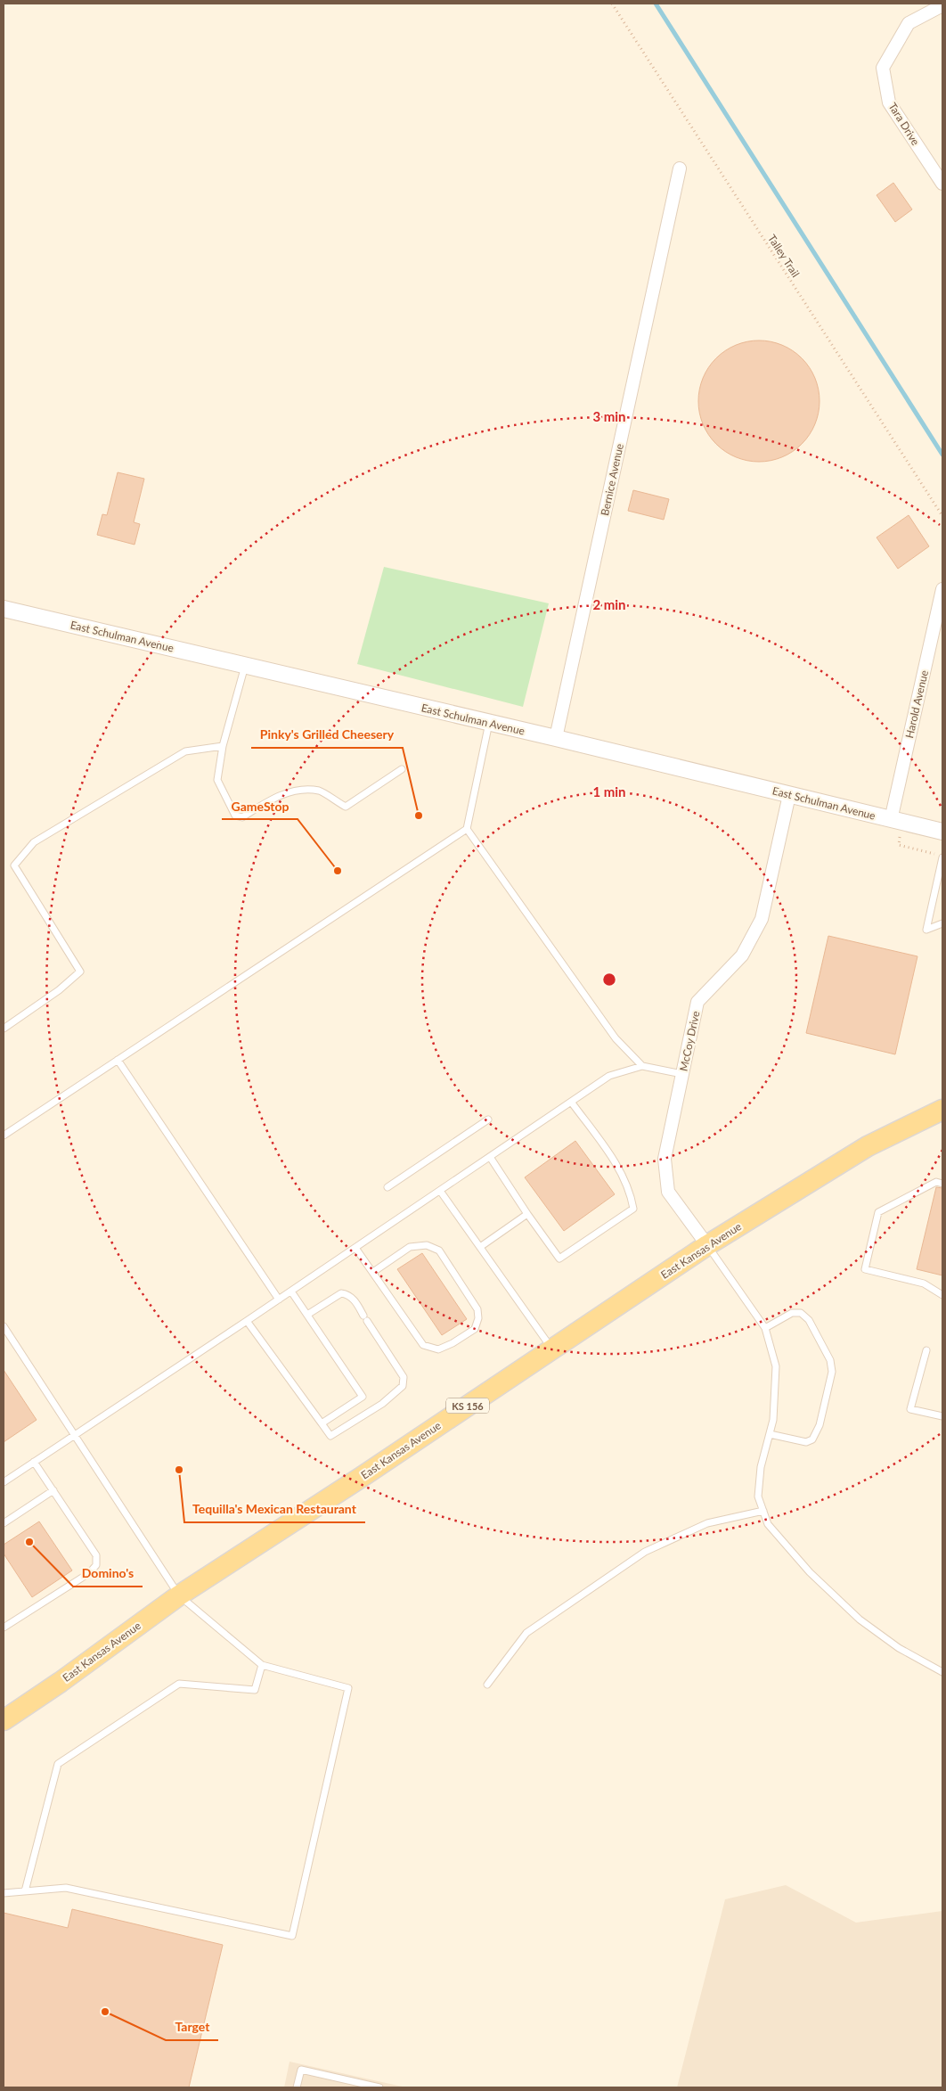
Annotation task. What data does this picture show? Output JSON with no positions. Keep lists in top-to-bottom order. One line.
{"streets":{"main road":["East Kansas Avenue","KS 156"],"street":["Tara Drive","Bernice Avenue","East Schulman Avenue","Harold Avenue","McCoy Drive"],"path":["Talley Trail"]},"crossings":[["Bernice Avenue","East Schulman Avenue"],["East Schulman Avenue","Harold Avenue"],["East Schulman Avenue","McCoy Drive"],["McCoy Drive","East Kansas Avenue"]],"places":["Pinky's Grilled Cheesery","GameStop","Tequilla's Mexican Restaurant","Domino's","Target"],"rings":["3 min","2 min","1 min"]}
